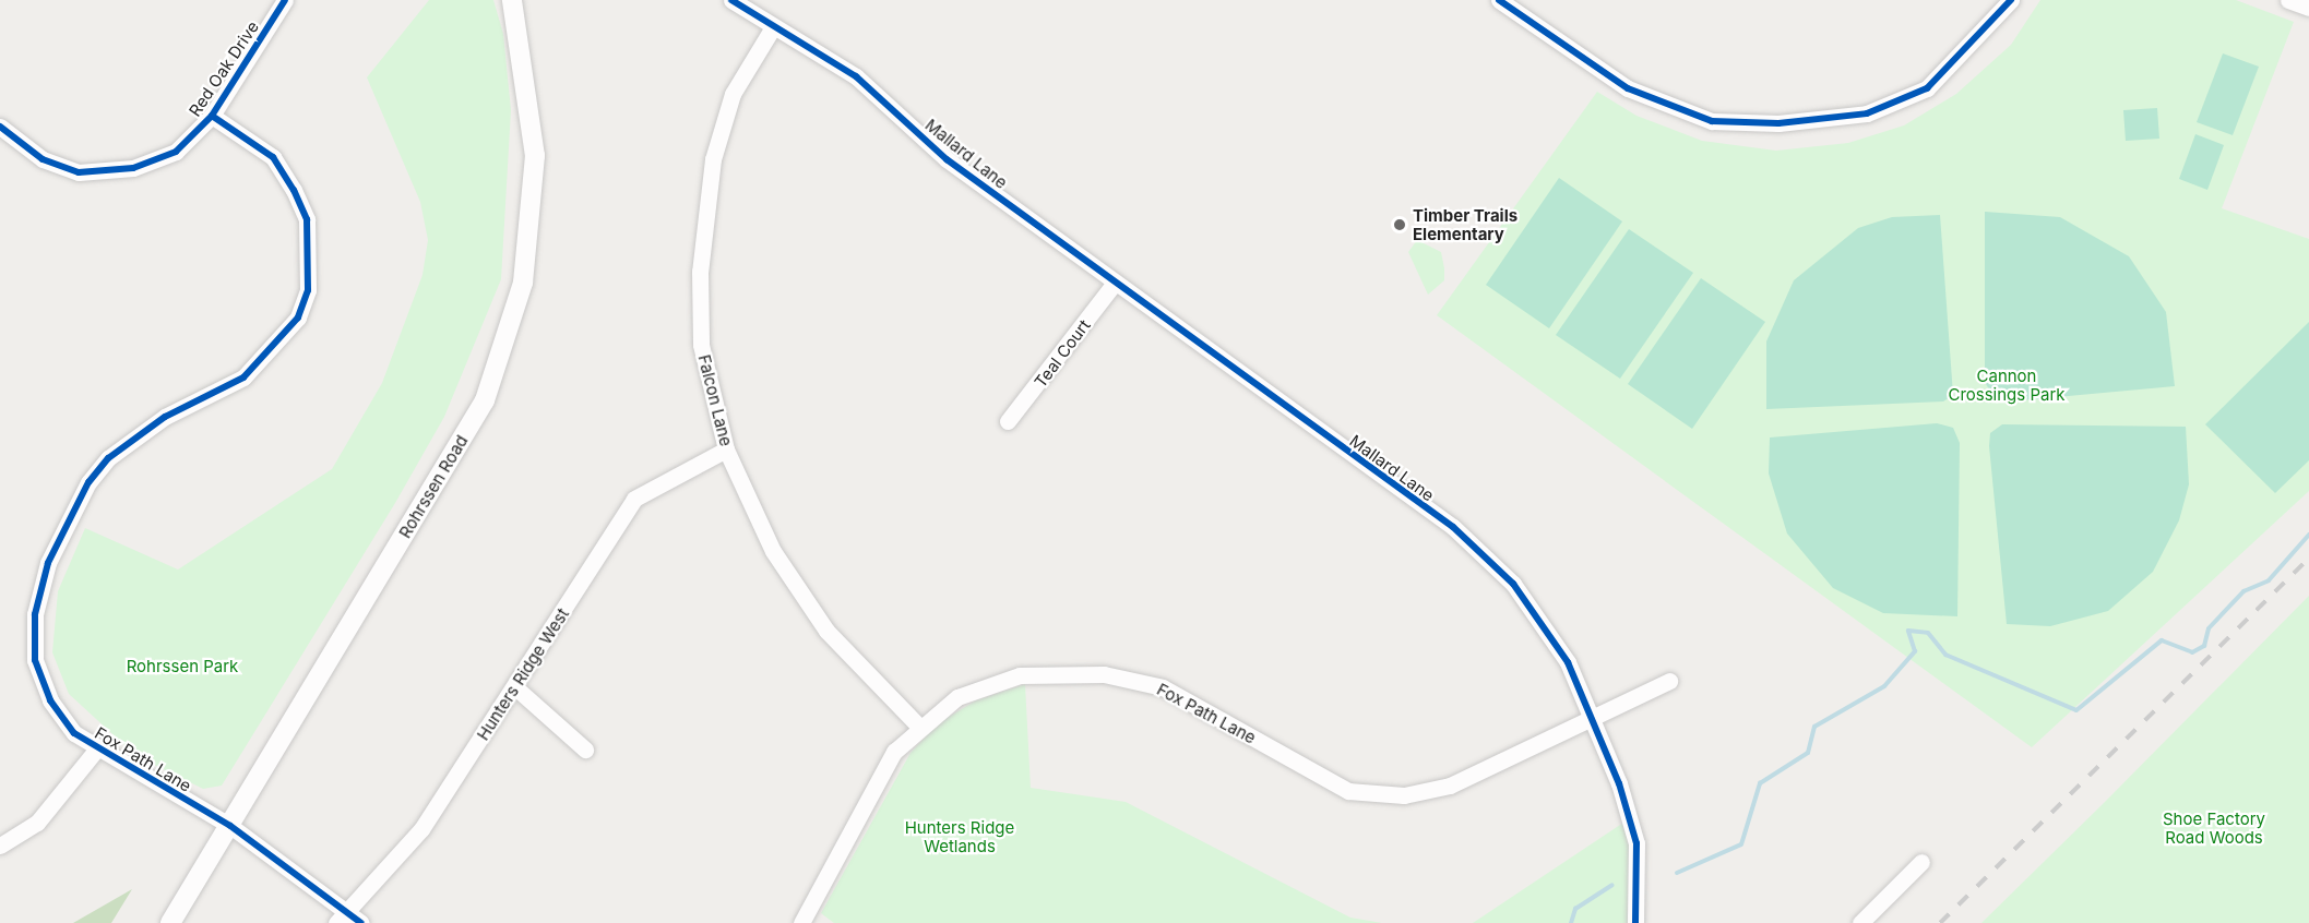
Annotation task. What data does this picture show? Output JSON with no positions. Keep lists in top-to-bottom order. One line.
{"streets":{"street":["Red Oak Drive","Mallard Lane","Teal Court","Falcon Lane","Rohrssen Road","Hunters Ridge West","Fox Path Lane"]},"crossings":[["Red Oak Drive","Fox Path Lane"],["Mallard Lane","Teal Court"],["Mallard Lane","Falcon Lane"],["Mallard Lane","Fox Path Lane"],["Falcon Lane","Hunters Ridge West"],["Falcon Lane","Fox Path Lane"],["Rohrssen Road","Fox Path Lane"],["Hunters Ridge West","Fox Path Lane"]],"parks":["Cannon Crossings Park","Rohrssen Park","Shoe Factory Road Woods","Hunters Ridge Wetlands"],"places":["Timber Trails Elementary"]}
